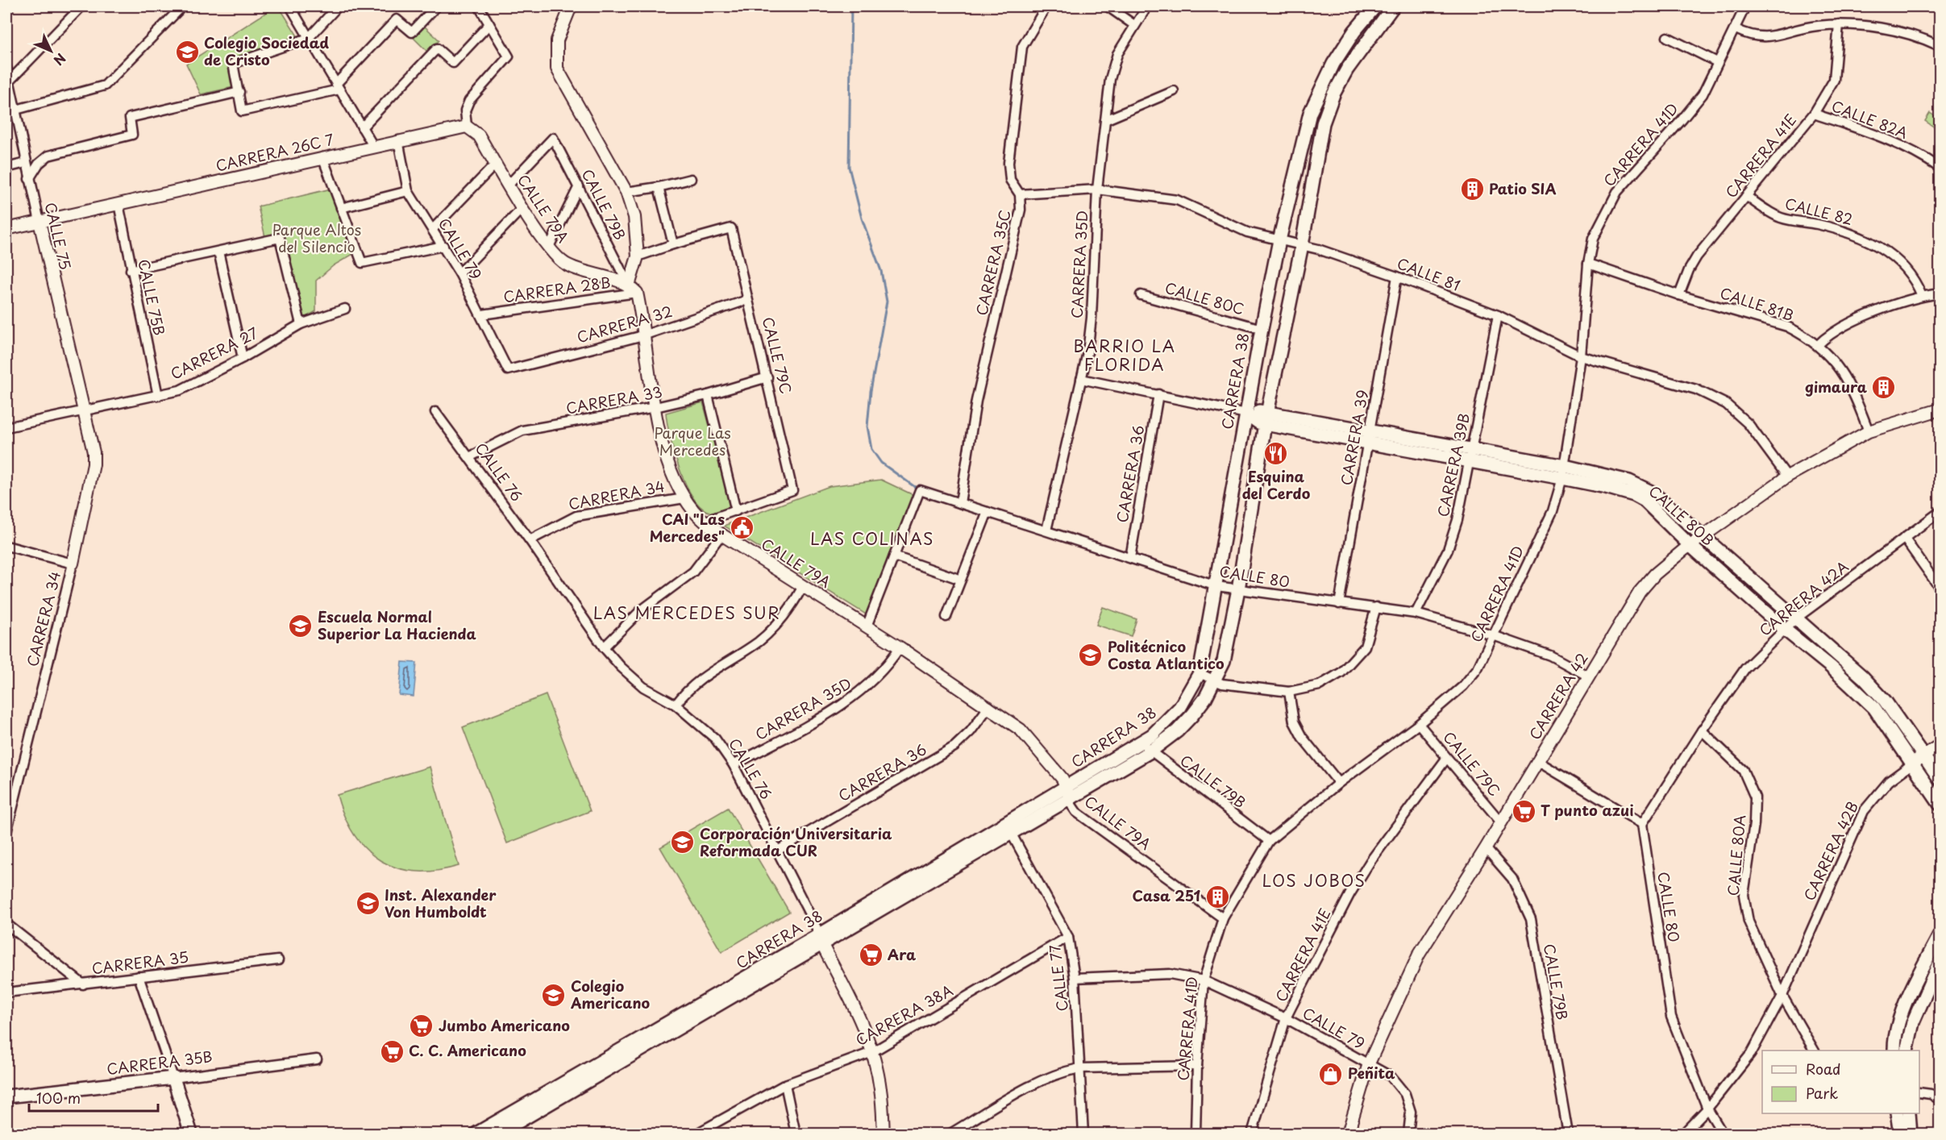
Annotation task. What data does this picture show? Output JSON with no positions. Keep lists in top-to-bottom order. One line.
{"streets":{"main road":["CARRERA 38","CALLE 80B","CARRERA 35B"],"street":["CALLE 82A","CARRERA 41D","CARRERA 26C 7","CARRERA 41E","CALLE 79B","CALLE 79A","CALLE 82","CALLE 75","CALLE 79","CARRERA 35C","CARRERA 35D","CALLE 81","CARRERA 28B","CALLE 75B","CALLE 80C","CALLE 81B","CARRERA 32","CARRERA 27","CALLE 79C","CARRERA 33","CARRERA 39","CARRERA 39B","CALLE 76","CARRERA 36","CARRERA 34","CALLE 80","CARRERA 42A","CARRERA 42","CARRERA 42B","CALLE 80A","CARRERA 35","CALLE 77","CARRERA 38A"]},"crossings":[["CALLE 82A","CARRERA 41E"],["CARRERA 41D","CALLE 79B"],["CARRERA 41D","CALLE 79A"],["CARRERA 41D","CALLE 79"],["CARRERA 41D","CALLE 81"],["CARRERA 41D","CALLE 81B"],["CARRERA 41D","CALLE 79C"],["CARRERA 41D","CALLE 80B"],["CARRERA 41D","CALLE 80"],["CARRERA 26C 7","CALLE 79A"],["CARRERA 26C 7","CALLE 75"],["CARRERA 26C 7","CALLE 79"],["CARRERA 26C 7","CALLE 75B"],["CARRERA 41E","CALLE 82"],["CARRERA 41E","CALLE 79"],["CARRERA 41E","CALLE 81B"],["CARRERA 41E","CALLE 79C"],["CALLE 79B","CALLE 79A"],["CALLE 79B","CARRERA 28B"],["CALLE 79B","CARRERA 38"],["CALLE 79B","CARRERA 42"],["CALLE 79A","CARRERA 35D"],["CALLE 79A","CARRERA 28B"],["CALLE 79A","CARRERA 32"],["CALLE 79A","CARRERA 38"],["CALLE 79A","CARRERA 33"],["CALLE 79A","CARRERA 36"],["CALLE 79A","CARRERA 34"],["CALLE 75","CARRERA 27"],["CALLE 75","CARRERA 34"],["CALLE 79","CARRERA 28B"],["CALLE 79","CARRERA 32"],["CALLE 79","CARRERA 42"],["CARRERA 35C","CALLE 81"],["CARRERA 35C","CALLE 80"],["CARRERA 35D","CALLE 81"],["CARRERA 35D","CALLE 76"],["CARRERA 35D","CALLE 80B"],["CARRERA 35D","CALLE 80"],["CALLE 81","CARRERA 38"],["CALLE 81","CARRERA 39"],["CALLE 81","CARRERA 39B"],["CALLE 81","CARRERA 42"],["CALLE 75B","CARRERA 27"],["CALLE 80C","CARRERA 38"],["CALLE 81B","CARRERA 42"],["CARRERA 32","CALLE 79C"],["CARRERA 27","CARRERA 34"],["CALLE 79C","CARRERA 33"],["CALLE 79C","CARRERA 42"],["CARRERA 38","CALLE 76"],["CARRERA 38","CALLE 80B"],["CARRERA 38","CALLE 80"],["CARRERA 38","CALLE 77"],["CARRERA 33","CALLE 76"],["CARRERA 39","CALLE 80B"],["CARRERA 39","CALLE 80"],["CARRERA 39B","CALLE 80B"],["CARRERA 39B","CALLE 80"],["CALLE 76","CARRERA 36"],["CALLE 76","CARRERA 34"],["CALLE 76","CARRERA 38A"],["CARRERA 36","CALLE 80B"],["CARRERA 36","CALLE 80"],["CALLE 80B","CARRERA 42A"],["CALLE 80B","CARRERA 42"],["CALLE 80B","CARRERA 42B"],["CALLE 80","CARRERA 42A"],["CALLE 80","CARRERA 42"],["CARRERA 42A","CALLE 80A"],["CARRERA 42B","CALLE 80A"],["CALLE 77","CARRERA 38A"]],"districts":["BARRIO LA FLORIDA","LAS COLINAS","LAS MERCEDES SUR","LOS JOBOS"],"parks":["Parque Altos del Silencio","Parque Las Mercedes"],"places":{"school or university":["Colegio Sociedad de Cristo","Escuela Normal Superior La Hacienda","Politécnico Costa Atlantico","Corporación Universitaria Reformada CUR","Inst. Alexander Von Humboldt","Colegio Americano"],"building":["Patio SIA","gimaura","Casa 251"],"restaurant":["Esquina del Cerdo"],"public building":["CAI \"Las Mercedes\""],"supermarket":["T punto azui","Ara","Jumbo Americano","C. C. Americano"],"shop":["Peñita"]},"legend":["Road","Park"],"scale_bar":"100 m","north":"bottom right"}
